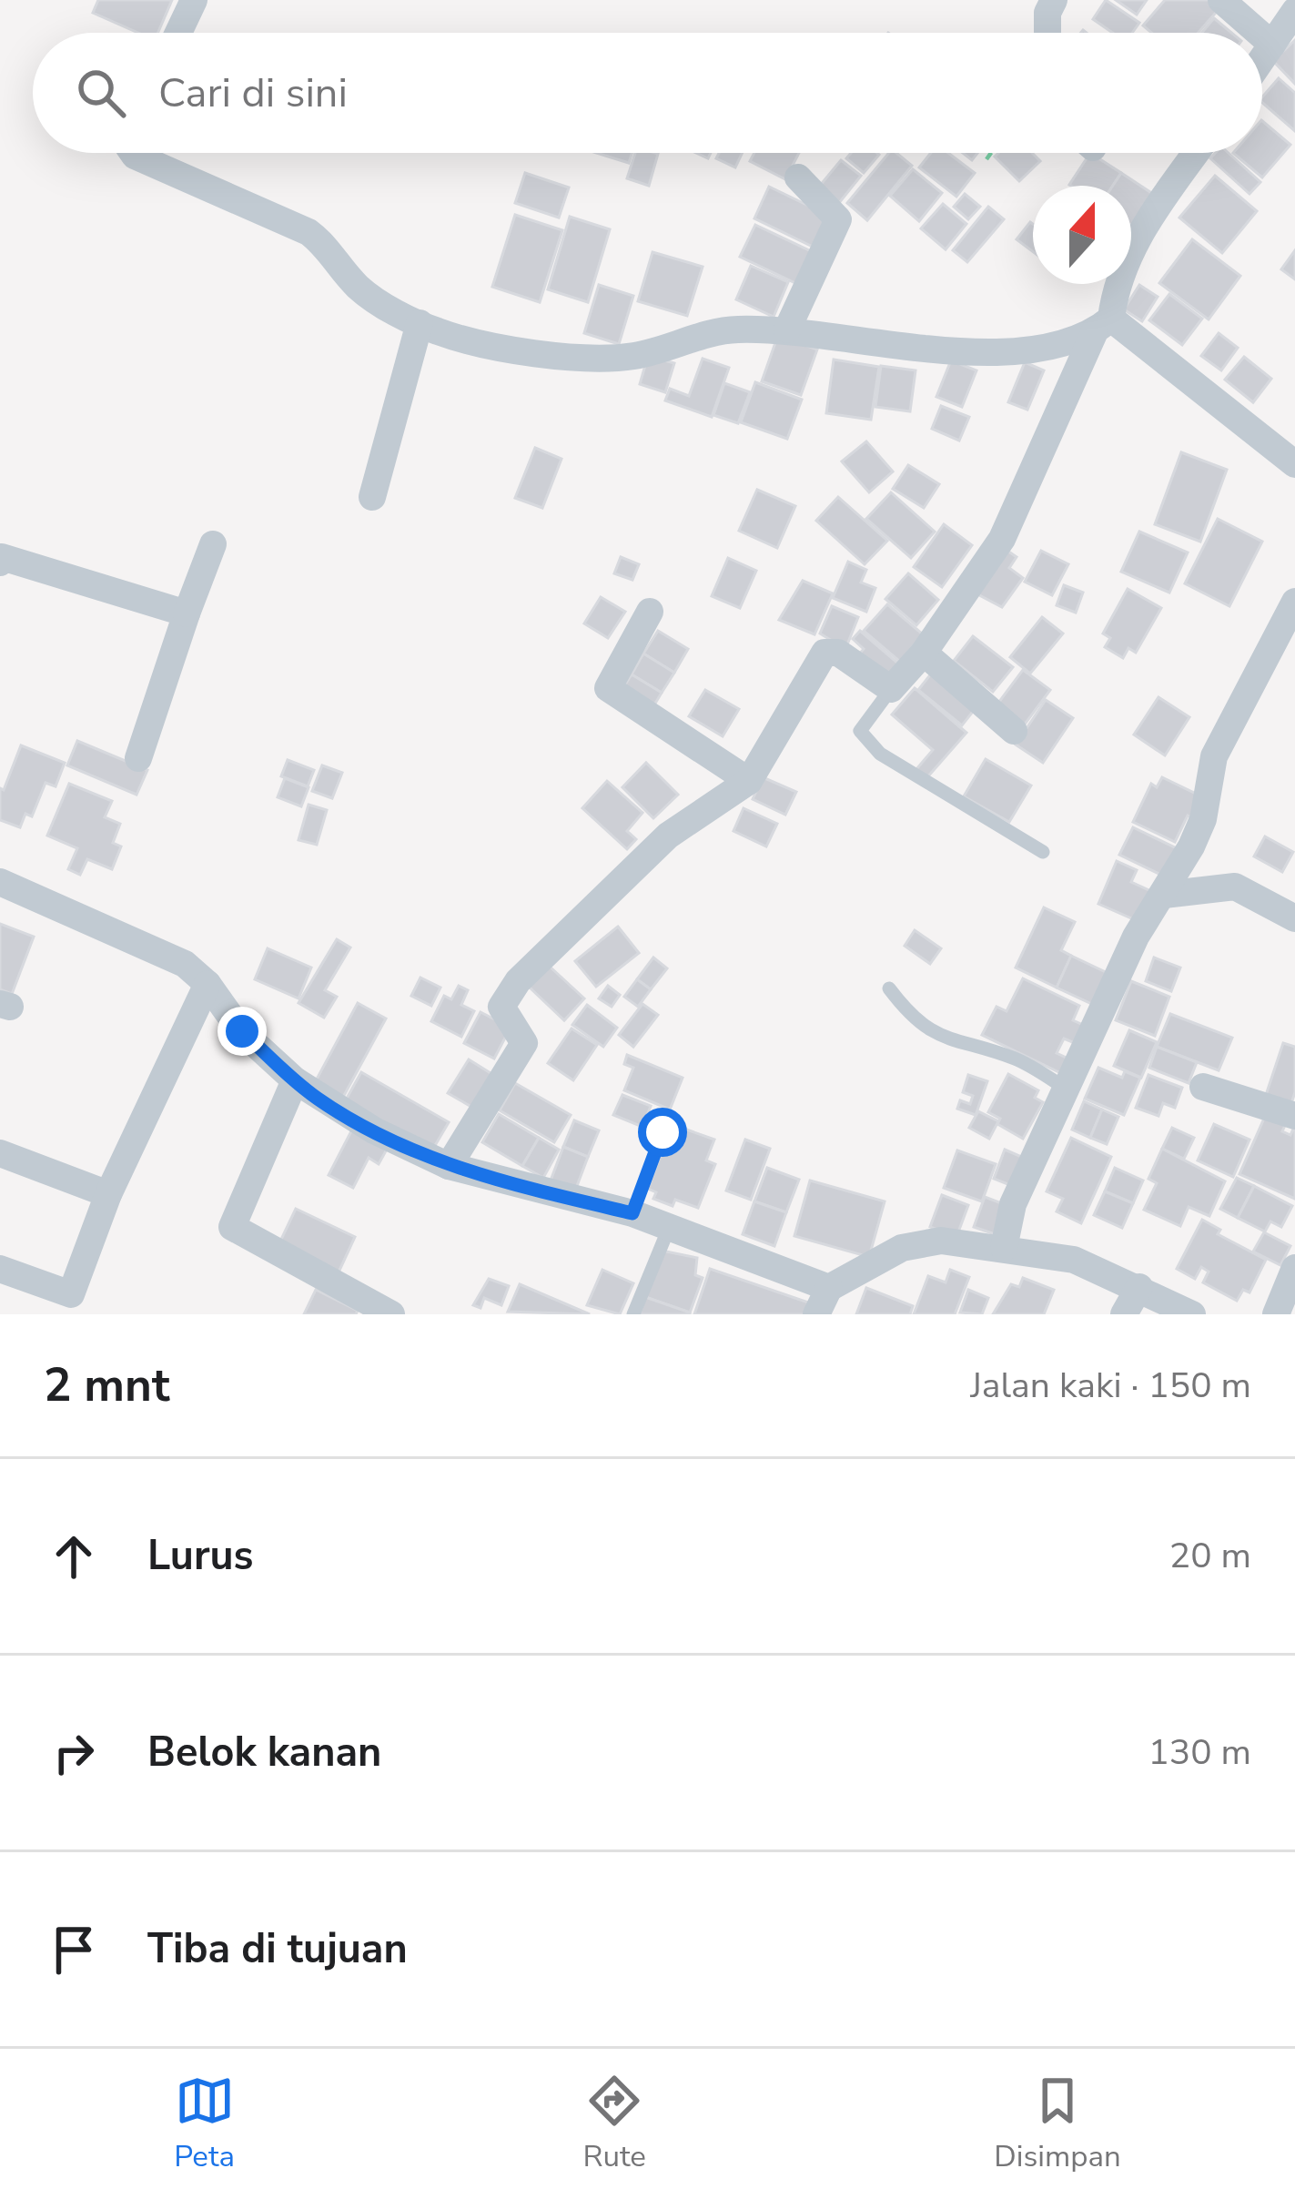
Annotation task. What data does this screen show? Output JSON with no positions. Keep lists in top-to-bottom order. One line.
{"north":"top","page":{"search":"Cari di sini","heading":["2 mnt","Jalan kaki · 150 m"],"list":[["Lurus","20 m"],["Belok kanan","130 m"],"Tiba di tujuan"],"nav":["Peta","Rute","Disimpan"]}}
